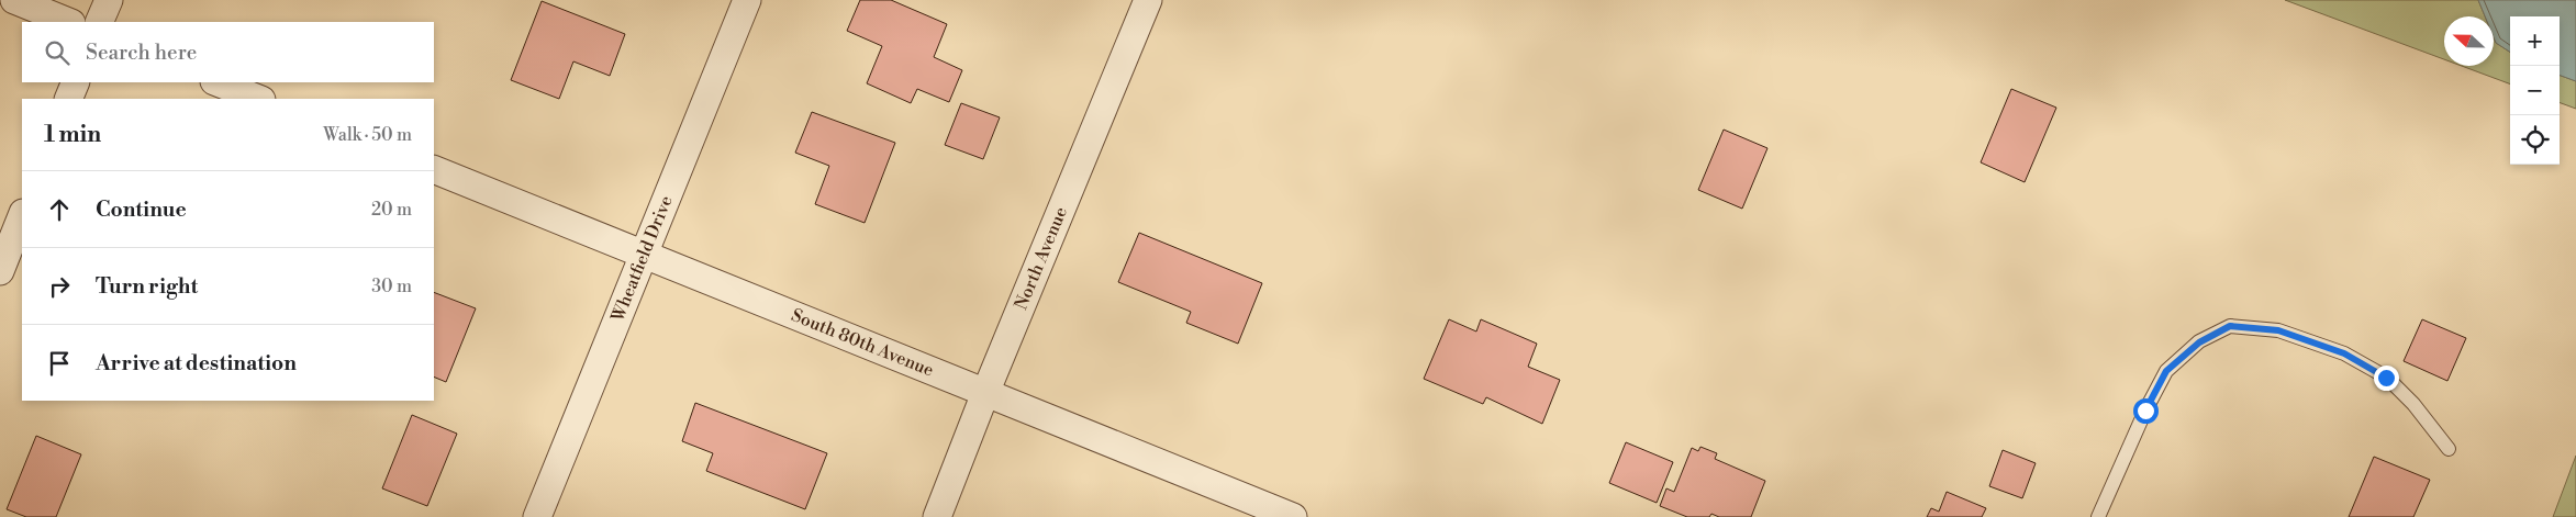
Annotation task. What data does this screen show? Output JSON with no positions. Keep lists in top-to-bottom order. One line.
{"streets":{"street":["Wheatfield Drive","North Avenue","South 80th Avenue"]},"crossings":[["Wheatfield Drive","South 80th Avenue"],["North Avenue","South 80th Avenue"]],"north":"left","page":{"map_buttons":["+","−"],"search":"Search here","heading":["1 min","Walk · 50 m"],"list":[["Continue","20 m"],["Turn right","30 m"],"Arrive at destination"]}}
